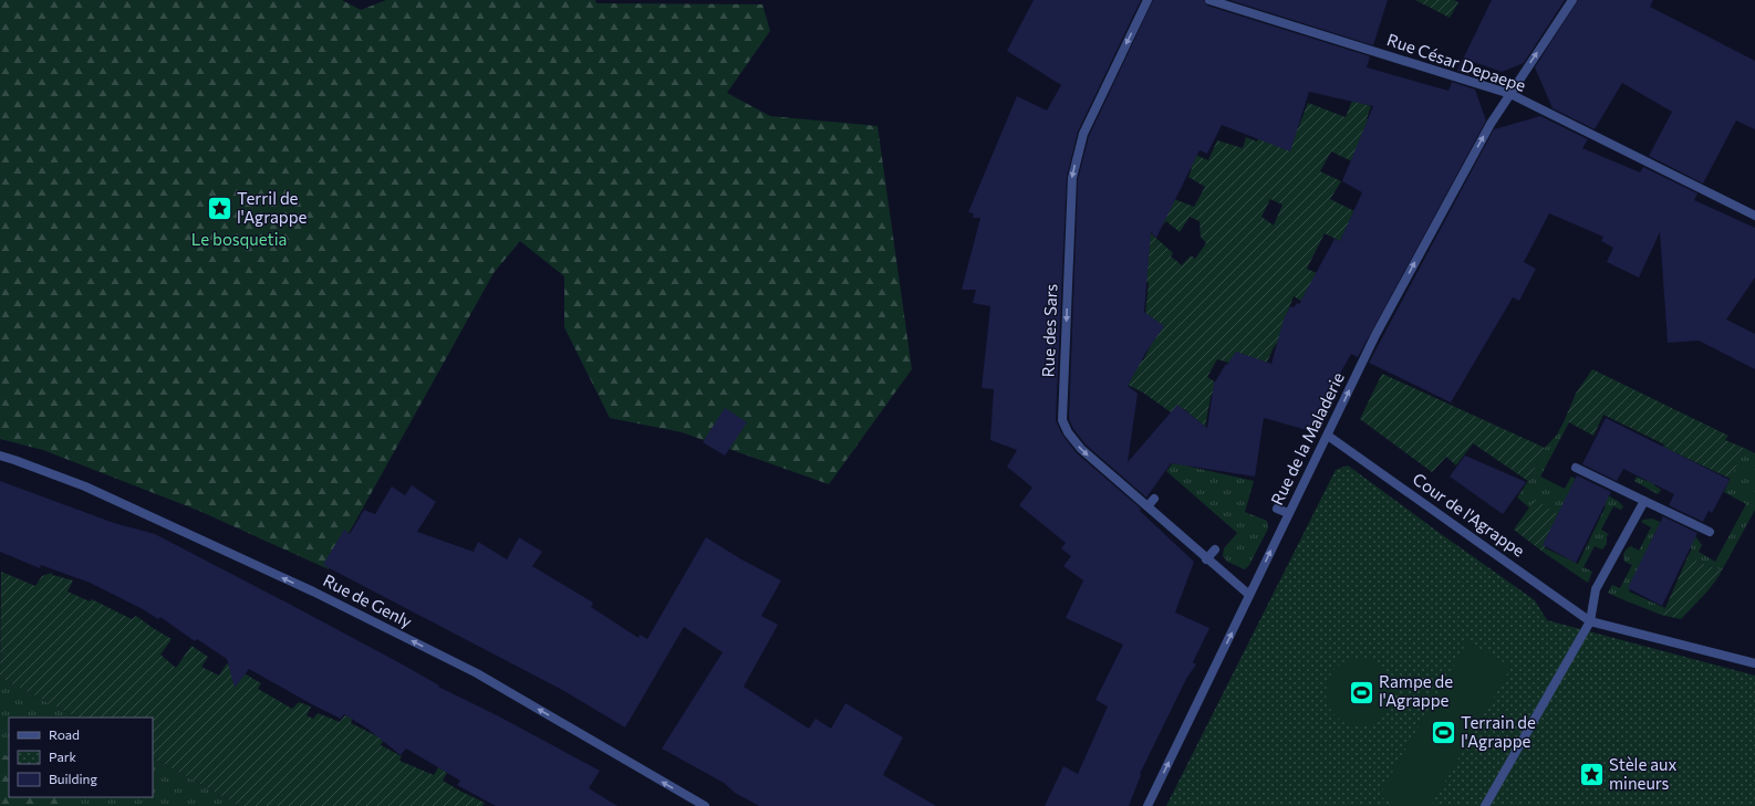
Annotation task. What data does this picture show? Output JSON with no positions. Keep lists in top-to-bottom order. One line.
{"streets":{"street":["Rue César Depaepe","Rue des Sars","Rue de la Maladerie","Cour de l'Agrappe","Rue de Genly"]},"crossings":[["Rue César Depaepe","Rue de la Maladerie"],["Rue des Sars","Rue de la Maladerie"],["Rue de la Maladerie","Cour de l'Agrappe"]],"one_way":["Rue des Sars","Rue de la Maladerie","Rue de Genly"],"parks":["Le bosquetia"],"places":{"place":["Terril de l'Agrappe","Stèle aux mineurs"],"sports":["Rampe de l'Agrappe","Terrain de l'Agrappe"]},"legend":["Road","Park","Building"]}
